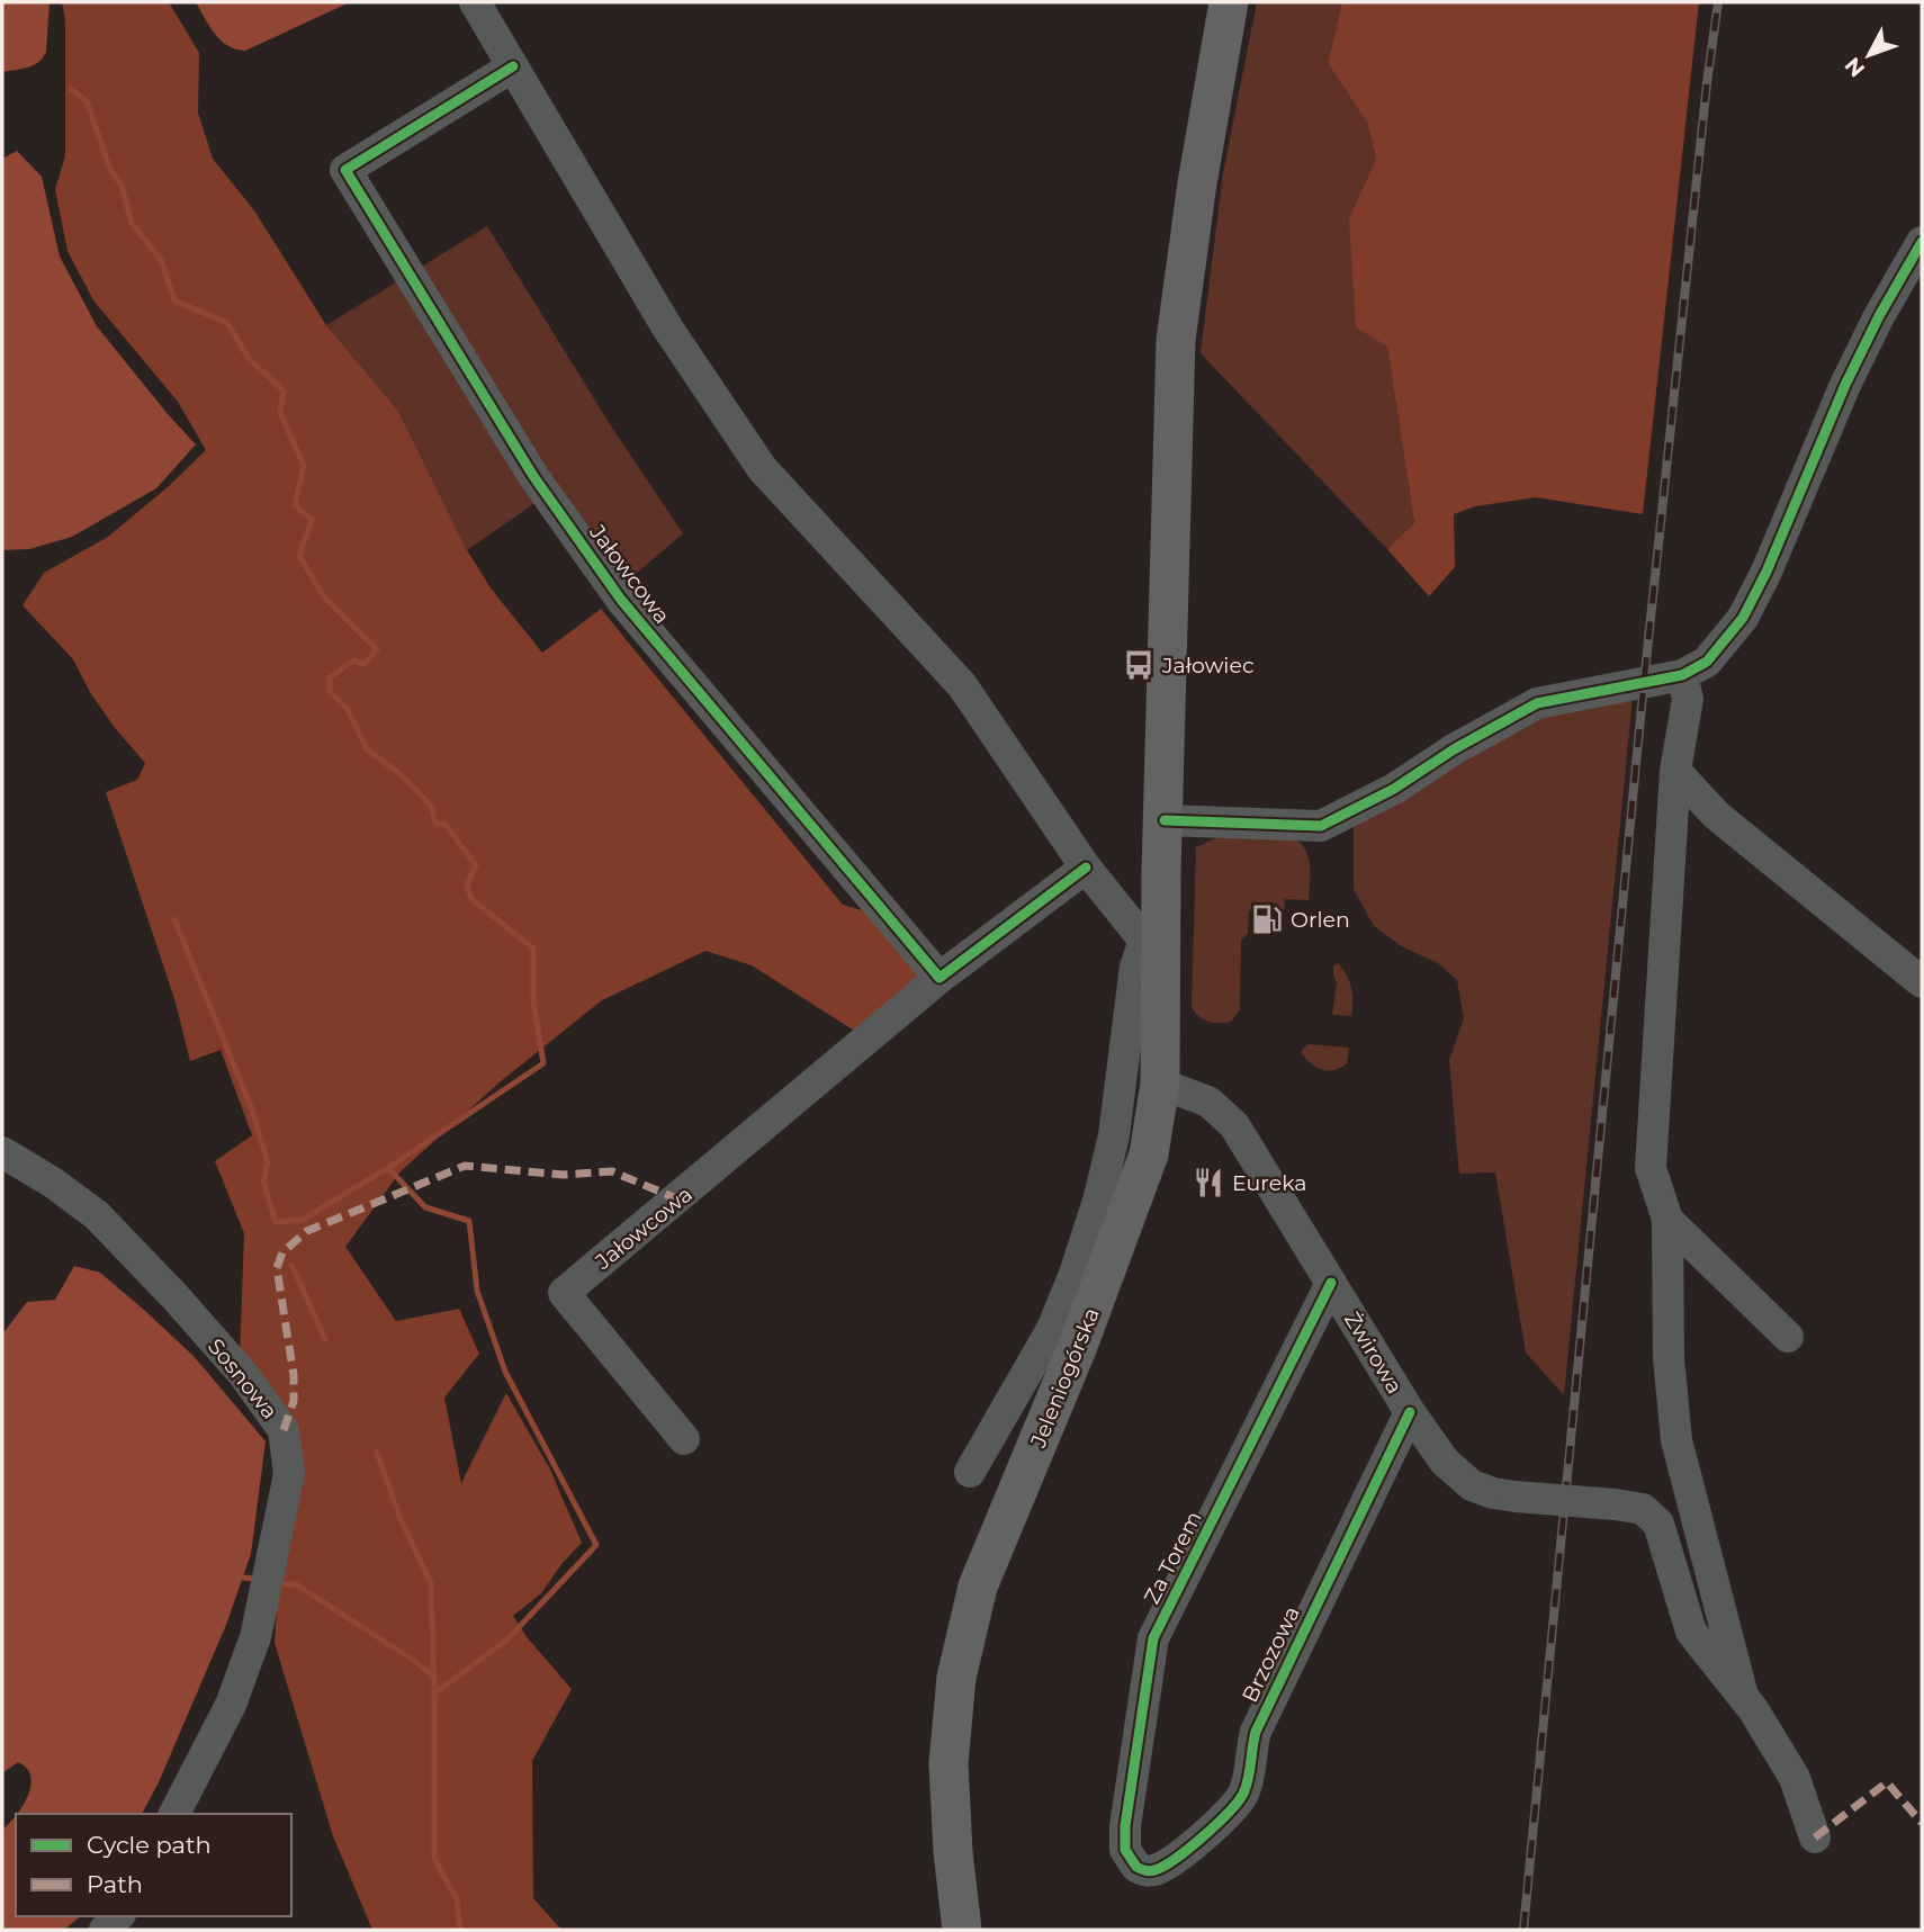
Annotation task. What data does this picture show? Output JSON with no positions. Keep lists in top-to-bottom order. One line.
{"streets":{"main road":["Jeleniogórska"],"street":["Jałowcowa","Żwirowa","Sosnowa","Za Torem","Brzozowa"]},"crossings":[["Żwirowa","Jeleniogórska"],["Żwirowa","Za Torem"],["Żwirowa","Brzozowa"],["Za Torem","Brzozowa"]],"places":{"bus stop":["Jałowiec"],"fuel station":["Orlen"],"restaurant":["Eureka"]},"legend":["Cycle path","Path"],"north":"bottom left"}
